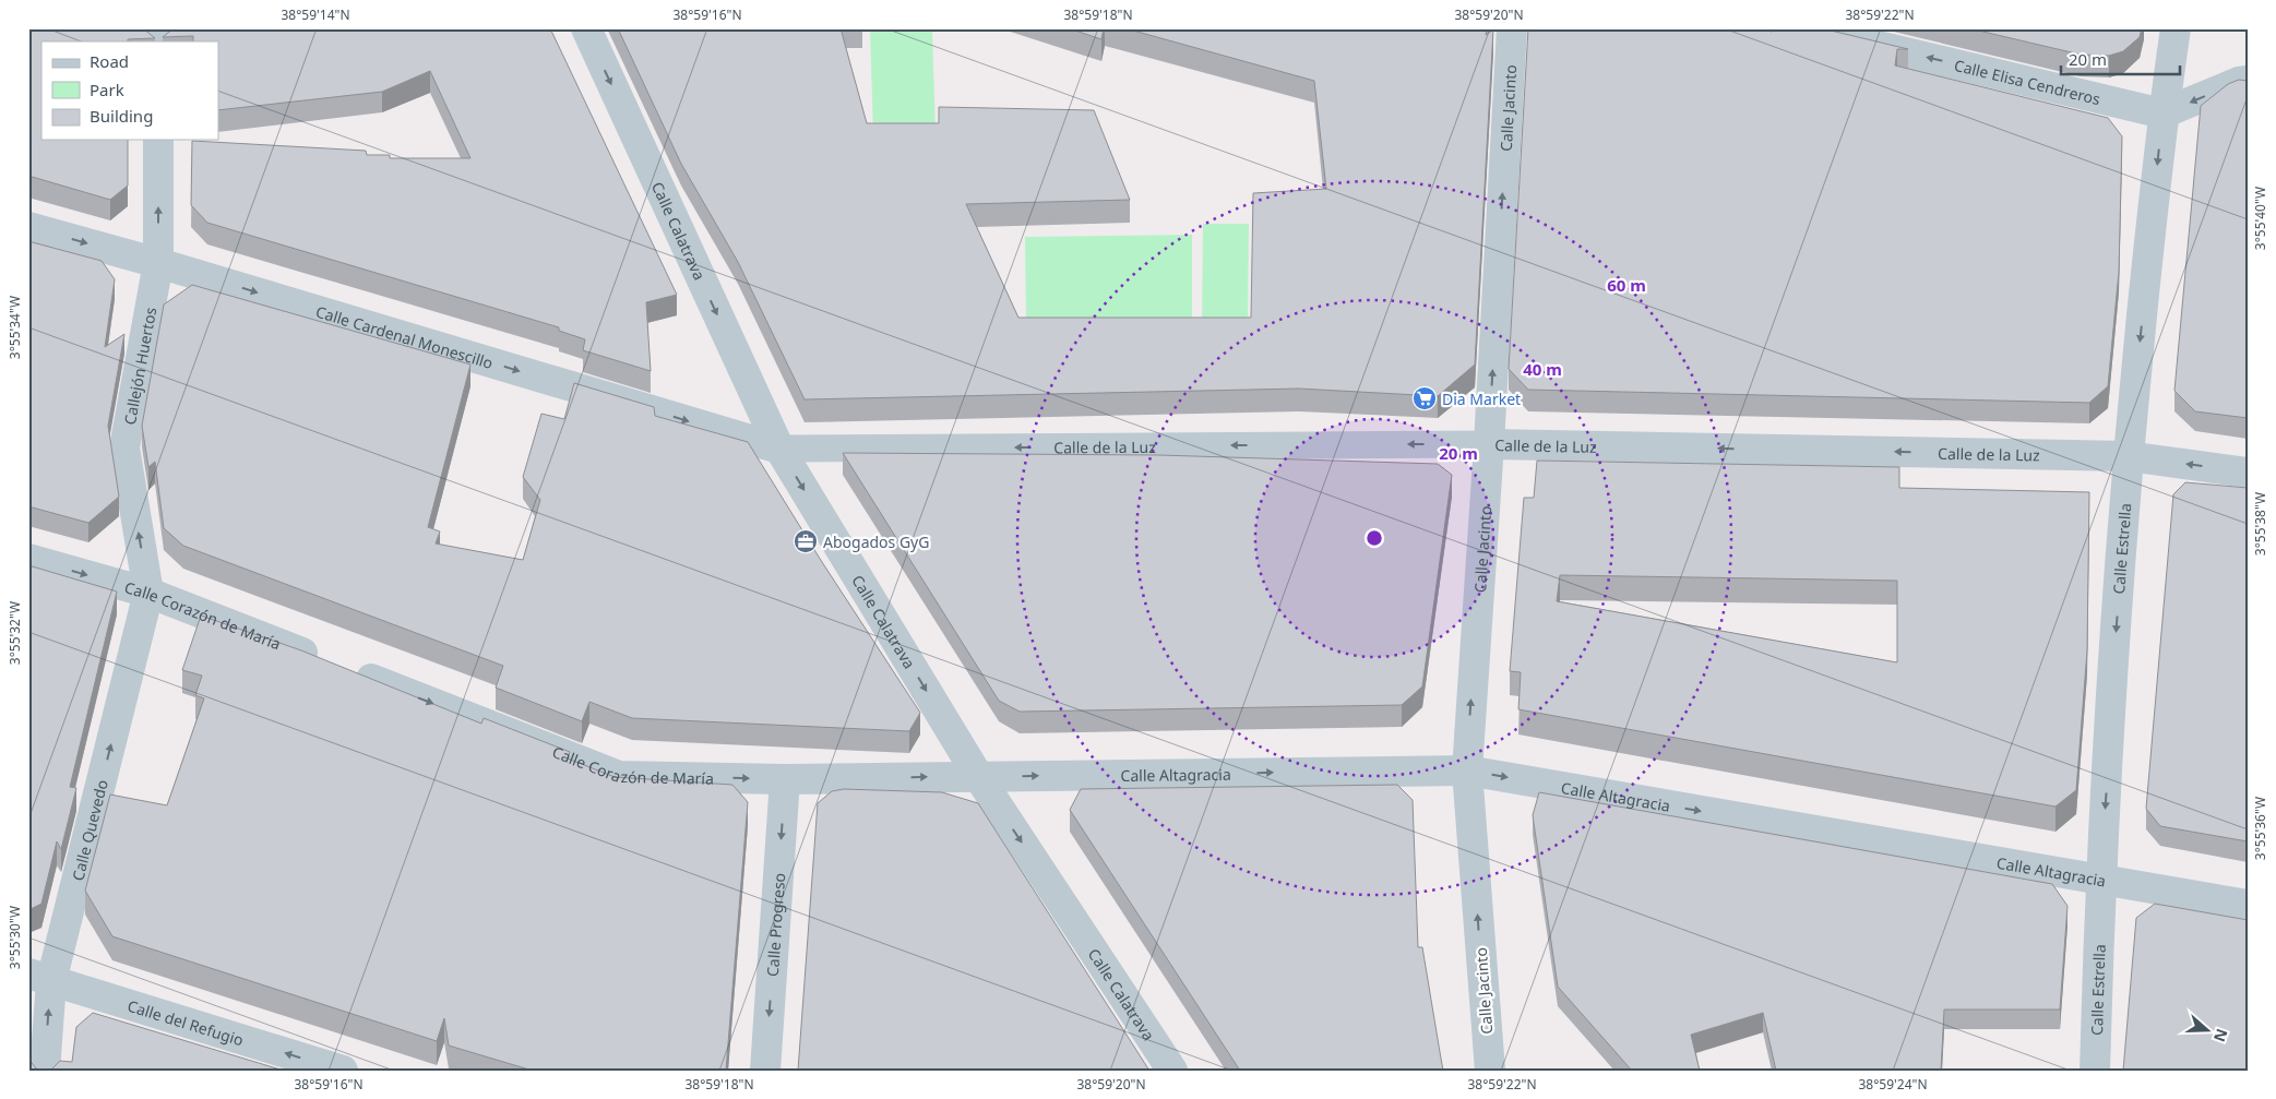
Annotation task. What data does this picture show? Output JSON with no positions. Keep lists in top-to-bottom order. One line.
{"streets":{"street":["Calle Elisa Cendreros","Calle Jacinto","Calle Calatrava","Calle Cardenal Monescillo","Callejón Huertos","Calle de la Luz","Calle Estrella","Calle Corazón de María","Calle Altagracia","Calle Quevedo","Calle Progreso","Calle del Refugio"]},"crossings":[["Calle Elisa Cendreros","Calle Estrella"],["Calle Jacinto","Calle de la Luz"],["Calle Jacinto","Calle Altagracia"],["Calle Calatrava","Calle Cardenal Monescillo"],["Calle Calatrava","Calle de la Luz"],["Calle Calatrava","Calle Corazón de María"],["Calle Calatrava","Calle Altagracia"],["Calle Cardenal Monescillo","Callejón Huertos"],["Calle Cardenal Monescillo","Calle de la Luz"],["Callejón Huertos","Calle Corazón de María"],["Callejón Huertos","Calle Quevedo"],["Calle de la Luz","Calle Estrella"],["Calle Estrella","Calle Altagracia"],["Calle Corazón de María","Calle Altagracia"],["Calle Corazón de María","Calle Quevedo"],["Calle Corazón de María","Calle Progreso"],["Calle Quevedo","Calle del Refugio"]],"one_way":["Calle Elisa Cendreros","Calle Jacinto","Calle Calatrava","Calle Cardenal Monescillo","Callejón Huertos","Calle de la Luz","Calle Estrella","Calle Corazón de María","Calle Altagracia","Calle Quevedo","Calle Progreso","Calle del Refugio"],"places":{"supermarket":["Dia Market"],"office":["Abogados GyG"]},"legend":["Road","Park","Building"],"scale_bar":"20 m","north":"right","coordinates":["38°59'14\"N","38°59'16\"N","38°59'18\"N","38°59'20\"N","38°59'22\"N","3°55'40\"W","3°55'34\"W","3°55'38\"W","3°55'32\"W","3°55'36\"W","3°55'30\"W","38°59'24\"N"],"rings":["60 m","40 m","20 m"]}
